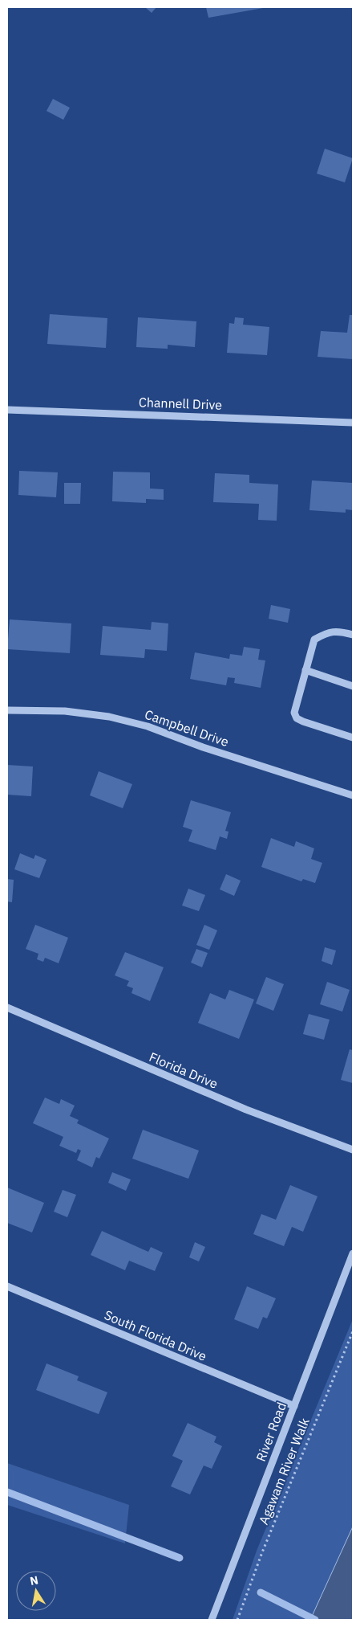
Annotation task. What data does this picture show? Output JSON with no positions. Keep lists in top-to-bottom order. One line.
{"streets":{"street":["Channell Drive","Campbell Drive","Florida Drive","South Florida Drive","River Road"],"path":["Agawam River Walk"]},"crossings":[["South Florida Drive","River Road"]],"north":"top"}
